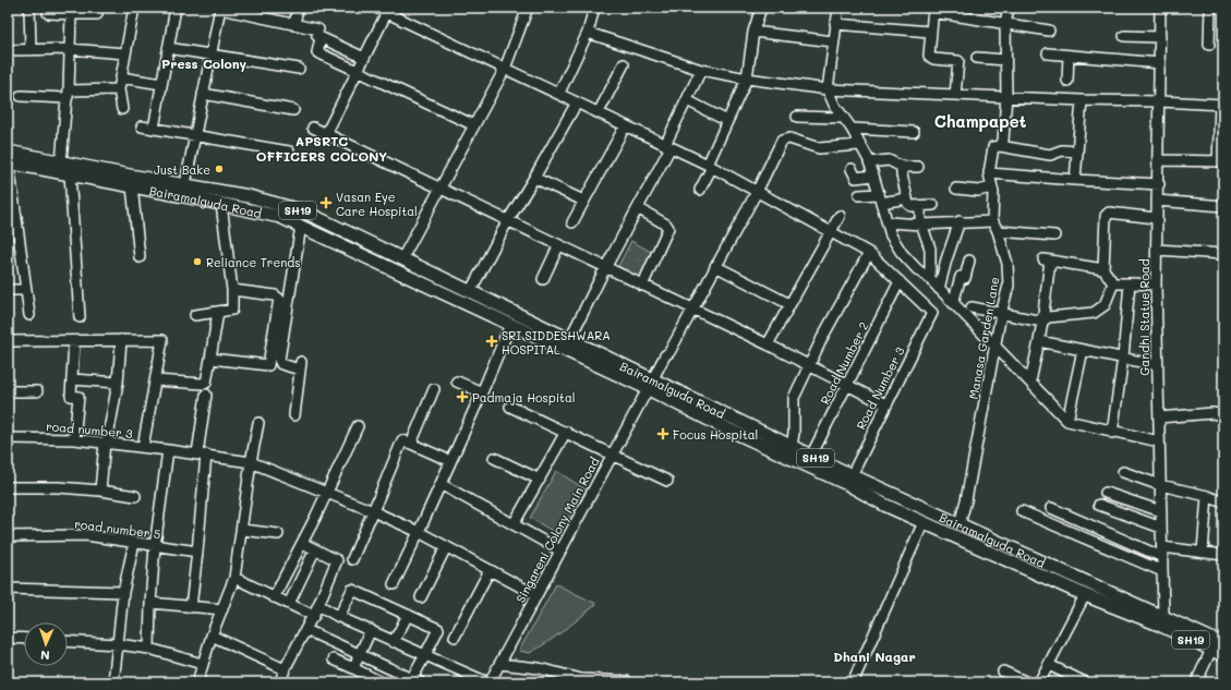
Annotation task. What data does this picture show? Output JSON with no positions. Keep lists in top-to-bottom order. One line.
{"streets":{"main road":["Bairamalguda Road","SH19"],"street":["Gandhi Statue Road","Manasa Garden Lane","Road Number 2","Road Number 3","road number 3","road number 5","Singareni Colony Main Road"]},"crossings":[["Bairamalguda Road","Gandhi Statue Road"],["Bairamalguda Road","Manasa Garden Lane"],["Bairamalguda Road","Road Number 2"],["Bairamalguda Road","Road Number 3"],["Bairamalguda Road","Singareni Colony Main Road"],["Road Number 2","Road Number 3"],["road number 3","Singareni Colony Main Road"]],"districts":["Press Colony","Champapet","APSRTC OFFICERS COLONY","Dhani Nagar"],"places":{"other":["Just Bake","Reliance Trends"],"health":["Vasan Eye Care Hospital","SRI SIDDESHWARA HOSPITAL","Padmaja Hospital","Focus Hospital"]},"north":"bottom"}
